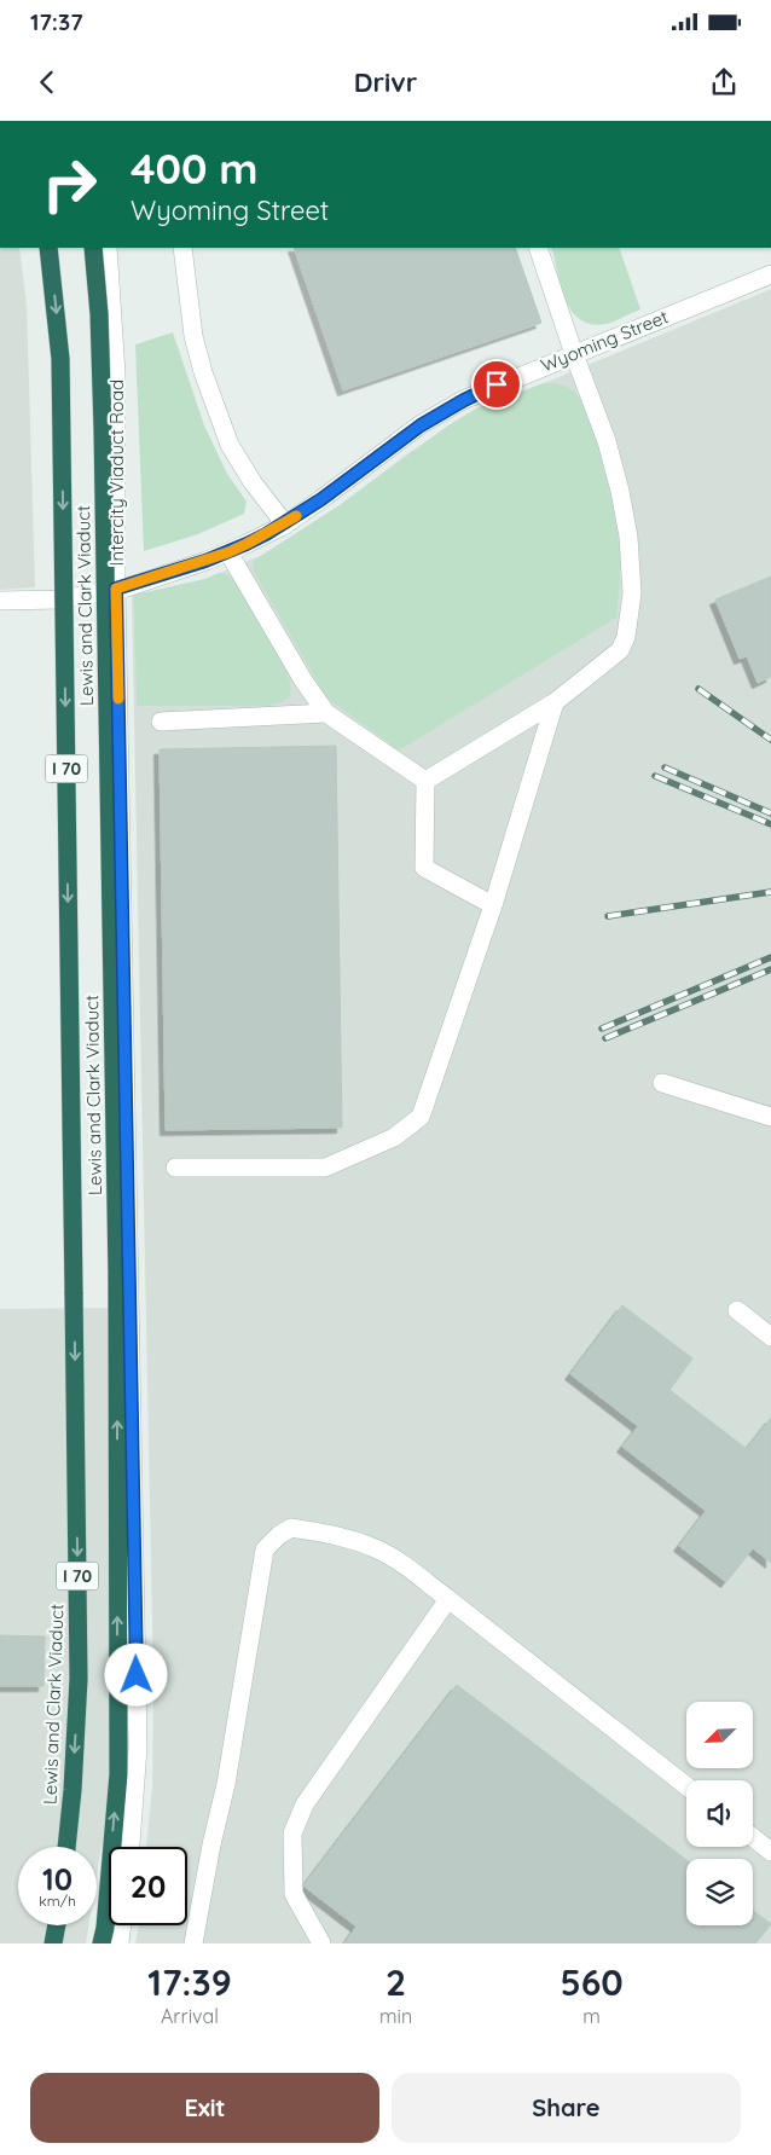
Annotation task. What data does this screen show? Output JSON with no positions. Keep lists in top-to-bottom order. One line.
{"streets":{"highway":["Lewis and Clark Viaduct","I 70"],"street":["Wyoming Street","Intercity Viaduct Road"]},"crossings":[["Wyoming Street","Intercity Viaduct Road"]],"north":"bottom left","page":{"status":"17:37","header":"Drivr","turn":["400 m","Wyoming Street"],"speed":"10 km/h","limit":"20","eta":["17:39","Arrival","2","min","560","m"],"buttons":["Exit","Share"]}}
